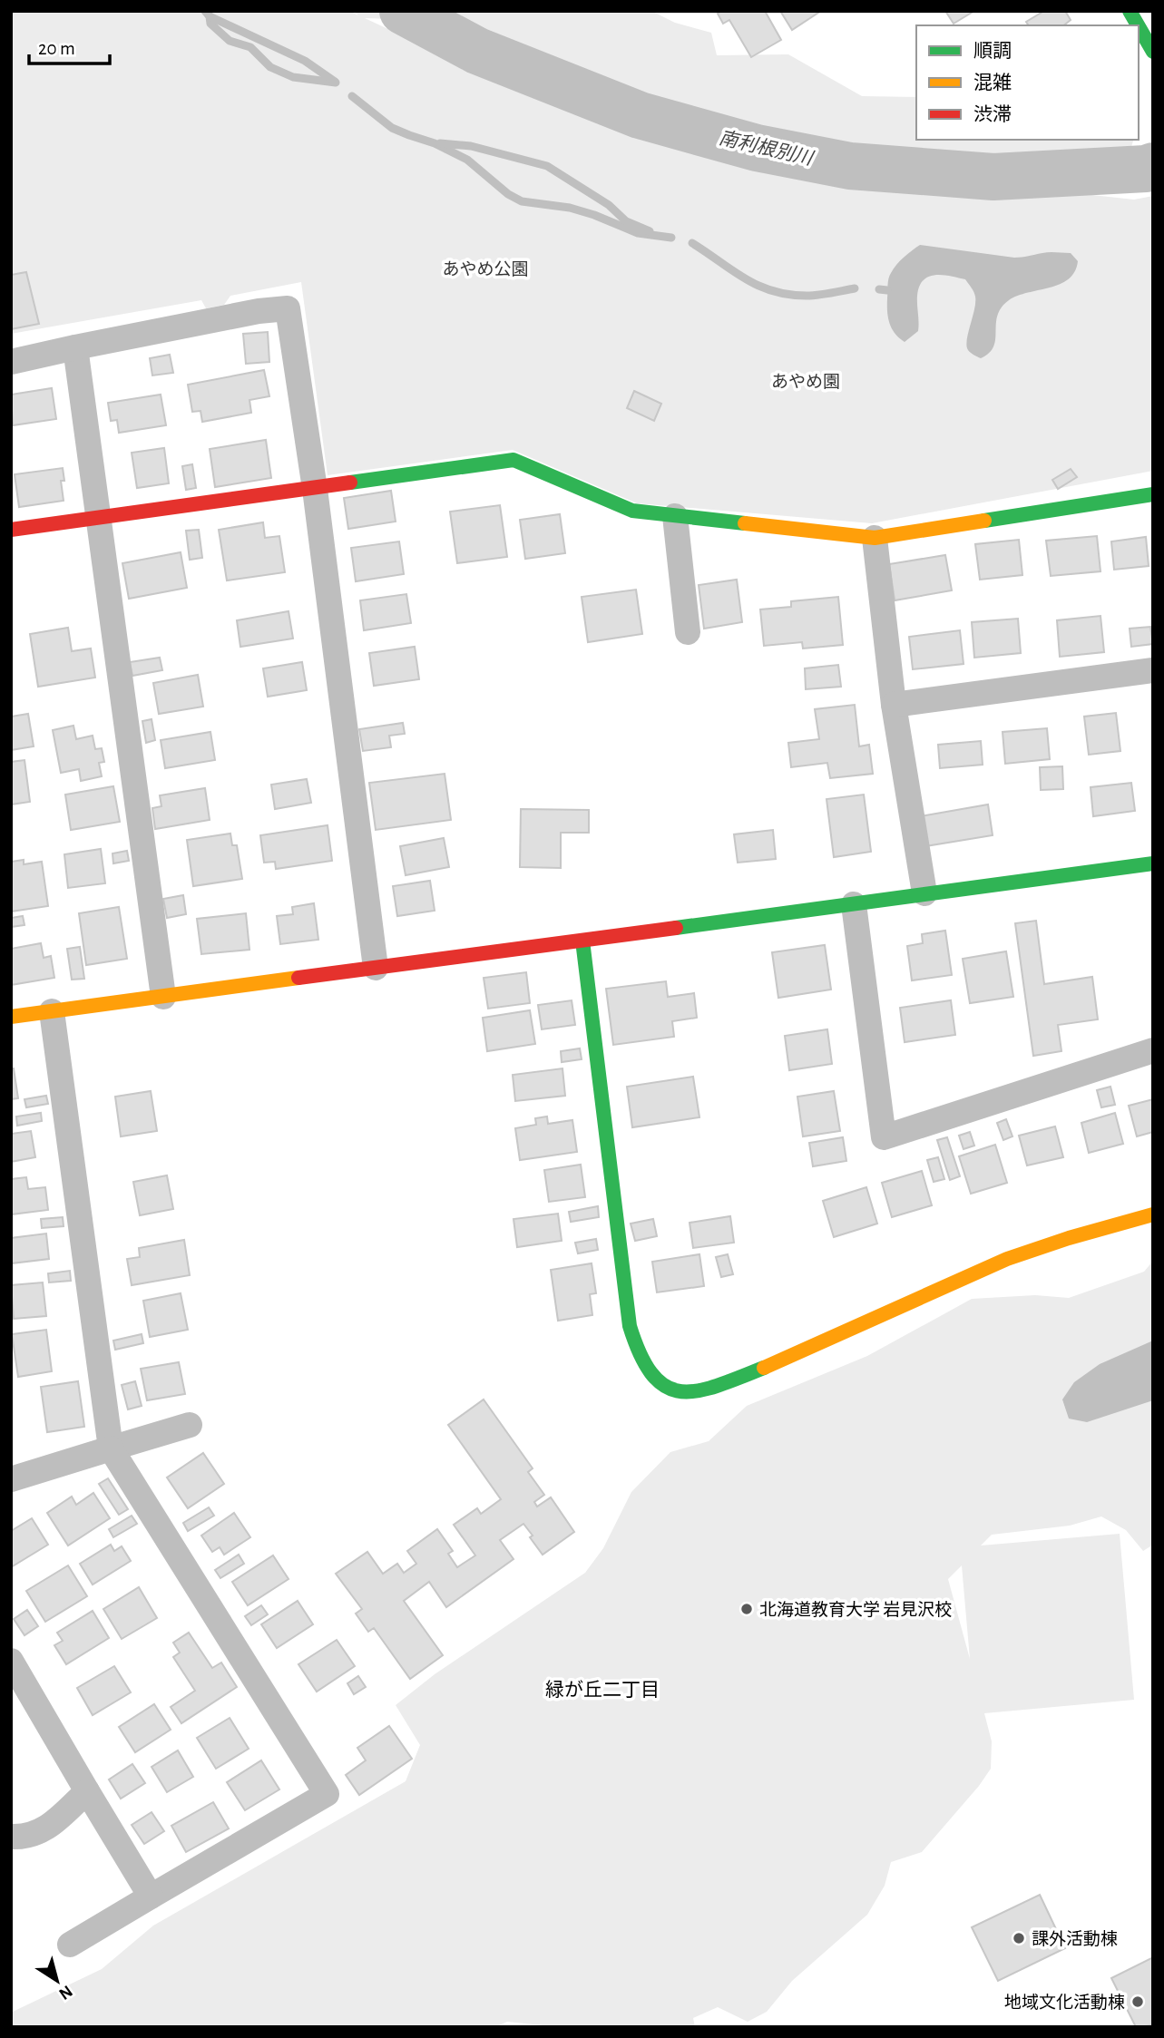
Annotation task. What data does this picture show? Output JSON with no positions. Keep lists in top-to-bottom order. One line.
{"districts":["緑が丘二丁目"],"water":["南利根別川"],"parks":["あやめ公園","あやめ園"],"places":["北海道教育大学 岩見沢校","課外活動棟","地域文化活動棟"],"legend":["順調","混雑","渋滞"],"scale_bar":"20 m","north":"bottom right"}
